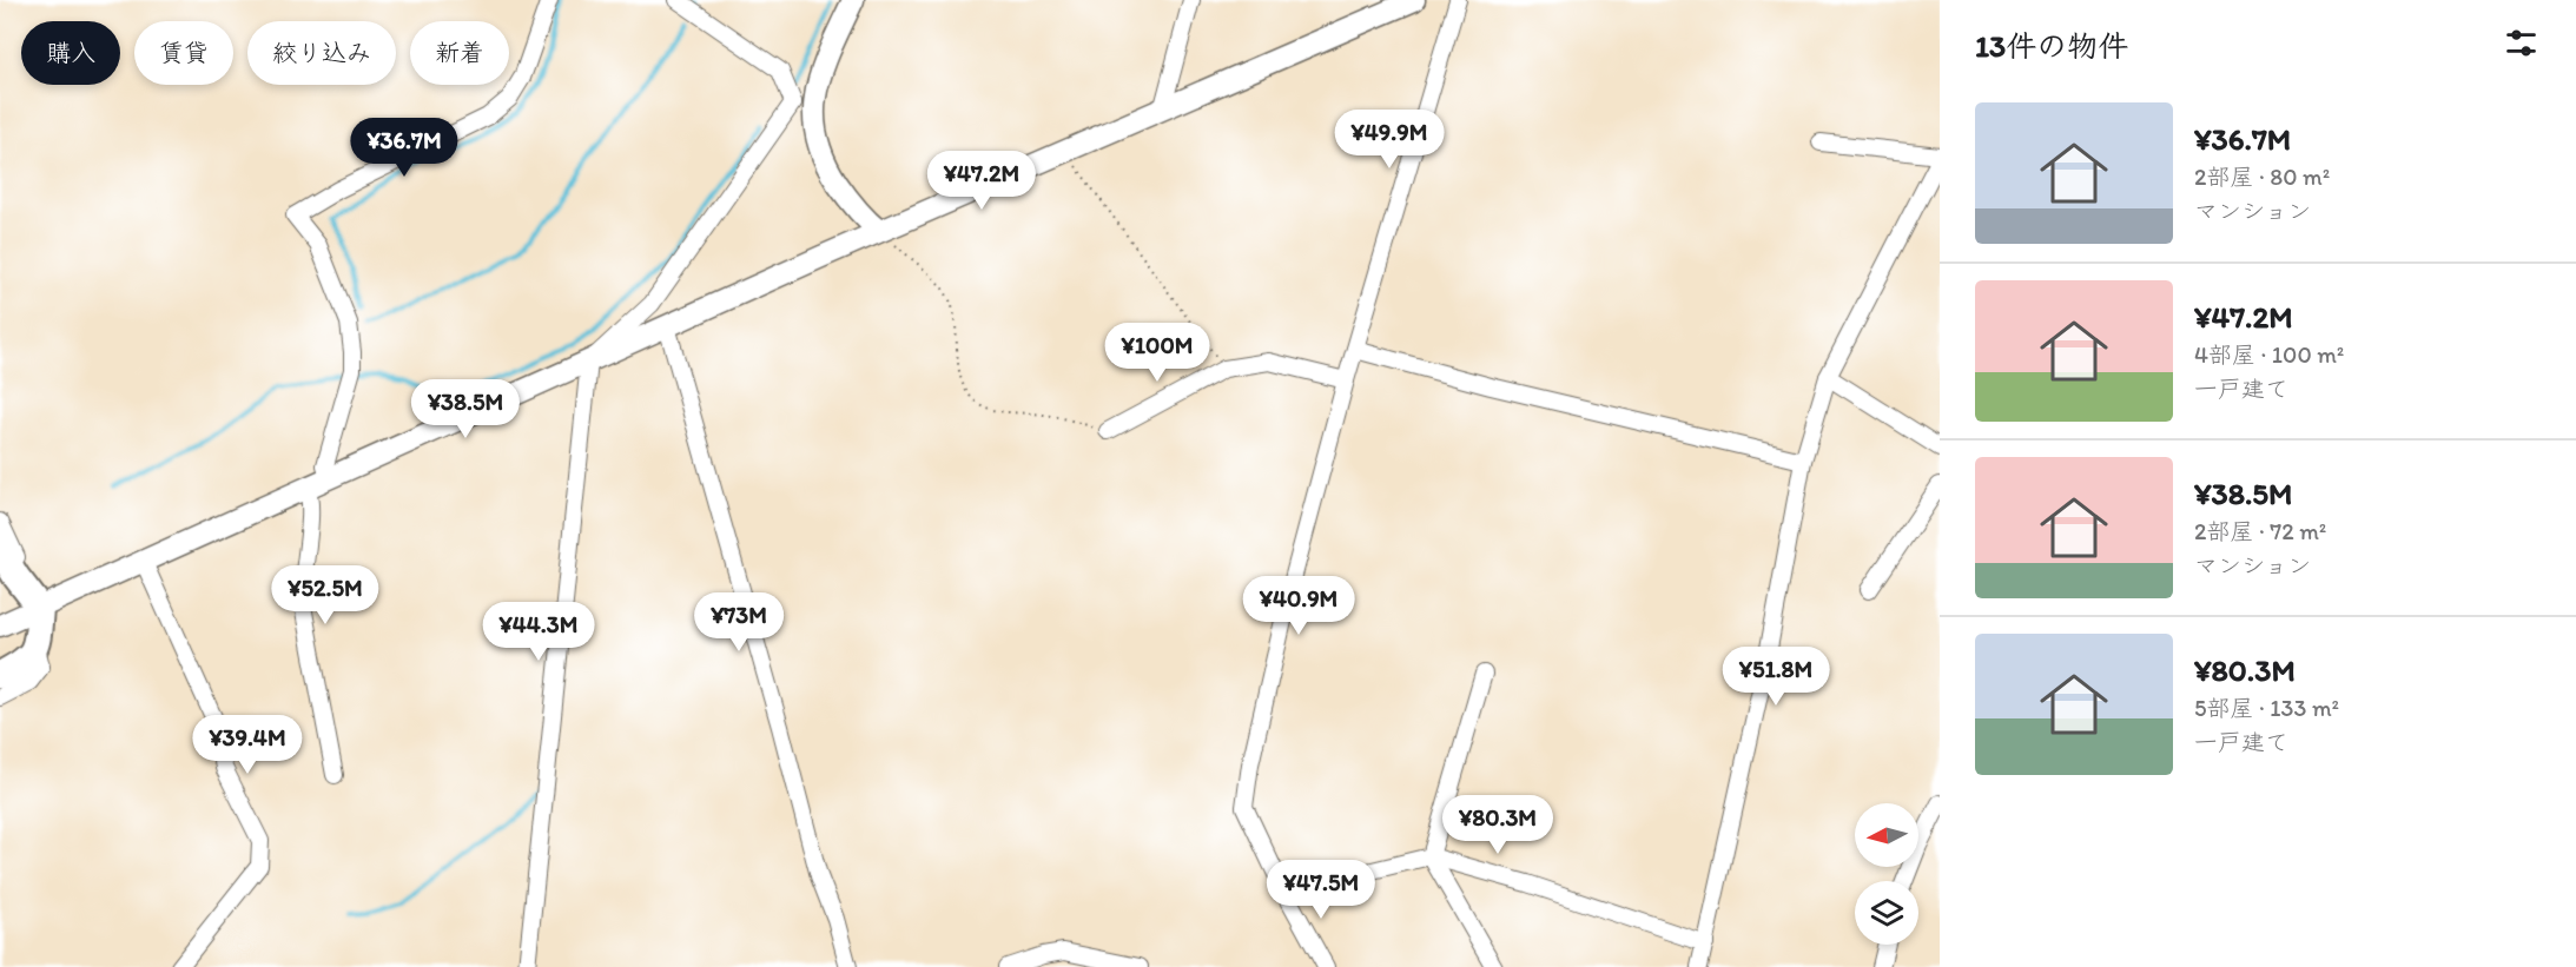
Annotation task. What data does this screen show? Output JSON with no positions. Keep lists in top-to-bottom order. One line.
{"north":"left","page":{"heading":"13件の物件","chip":["購入","賃貸","絞り込み","新着"],"list":[{"name":"¥36.7M","note":"2部屋 · 80 m² · マンション"},{"name":"¥47.2M","note":"4部屋 · 100 m² · 一戸建て"},{"name":"¥38.5M","note":"2部屋 · 72 m² · マンション"},{"name":"¥80.3M","note":"5部屋 · 133 m² · 一戸建て"}],"price":["¥49.9M","¥36.7M","¥47.2M","¥100M","¥38.5M","¥52.5M","¥40.9M","¥73M","¥44.3M","¥51.8M","¥39.4M","¥80.3M","¥47.5M"]}}
